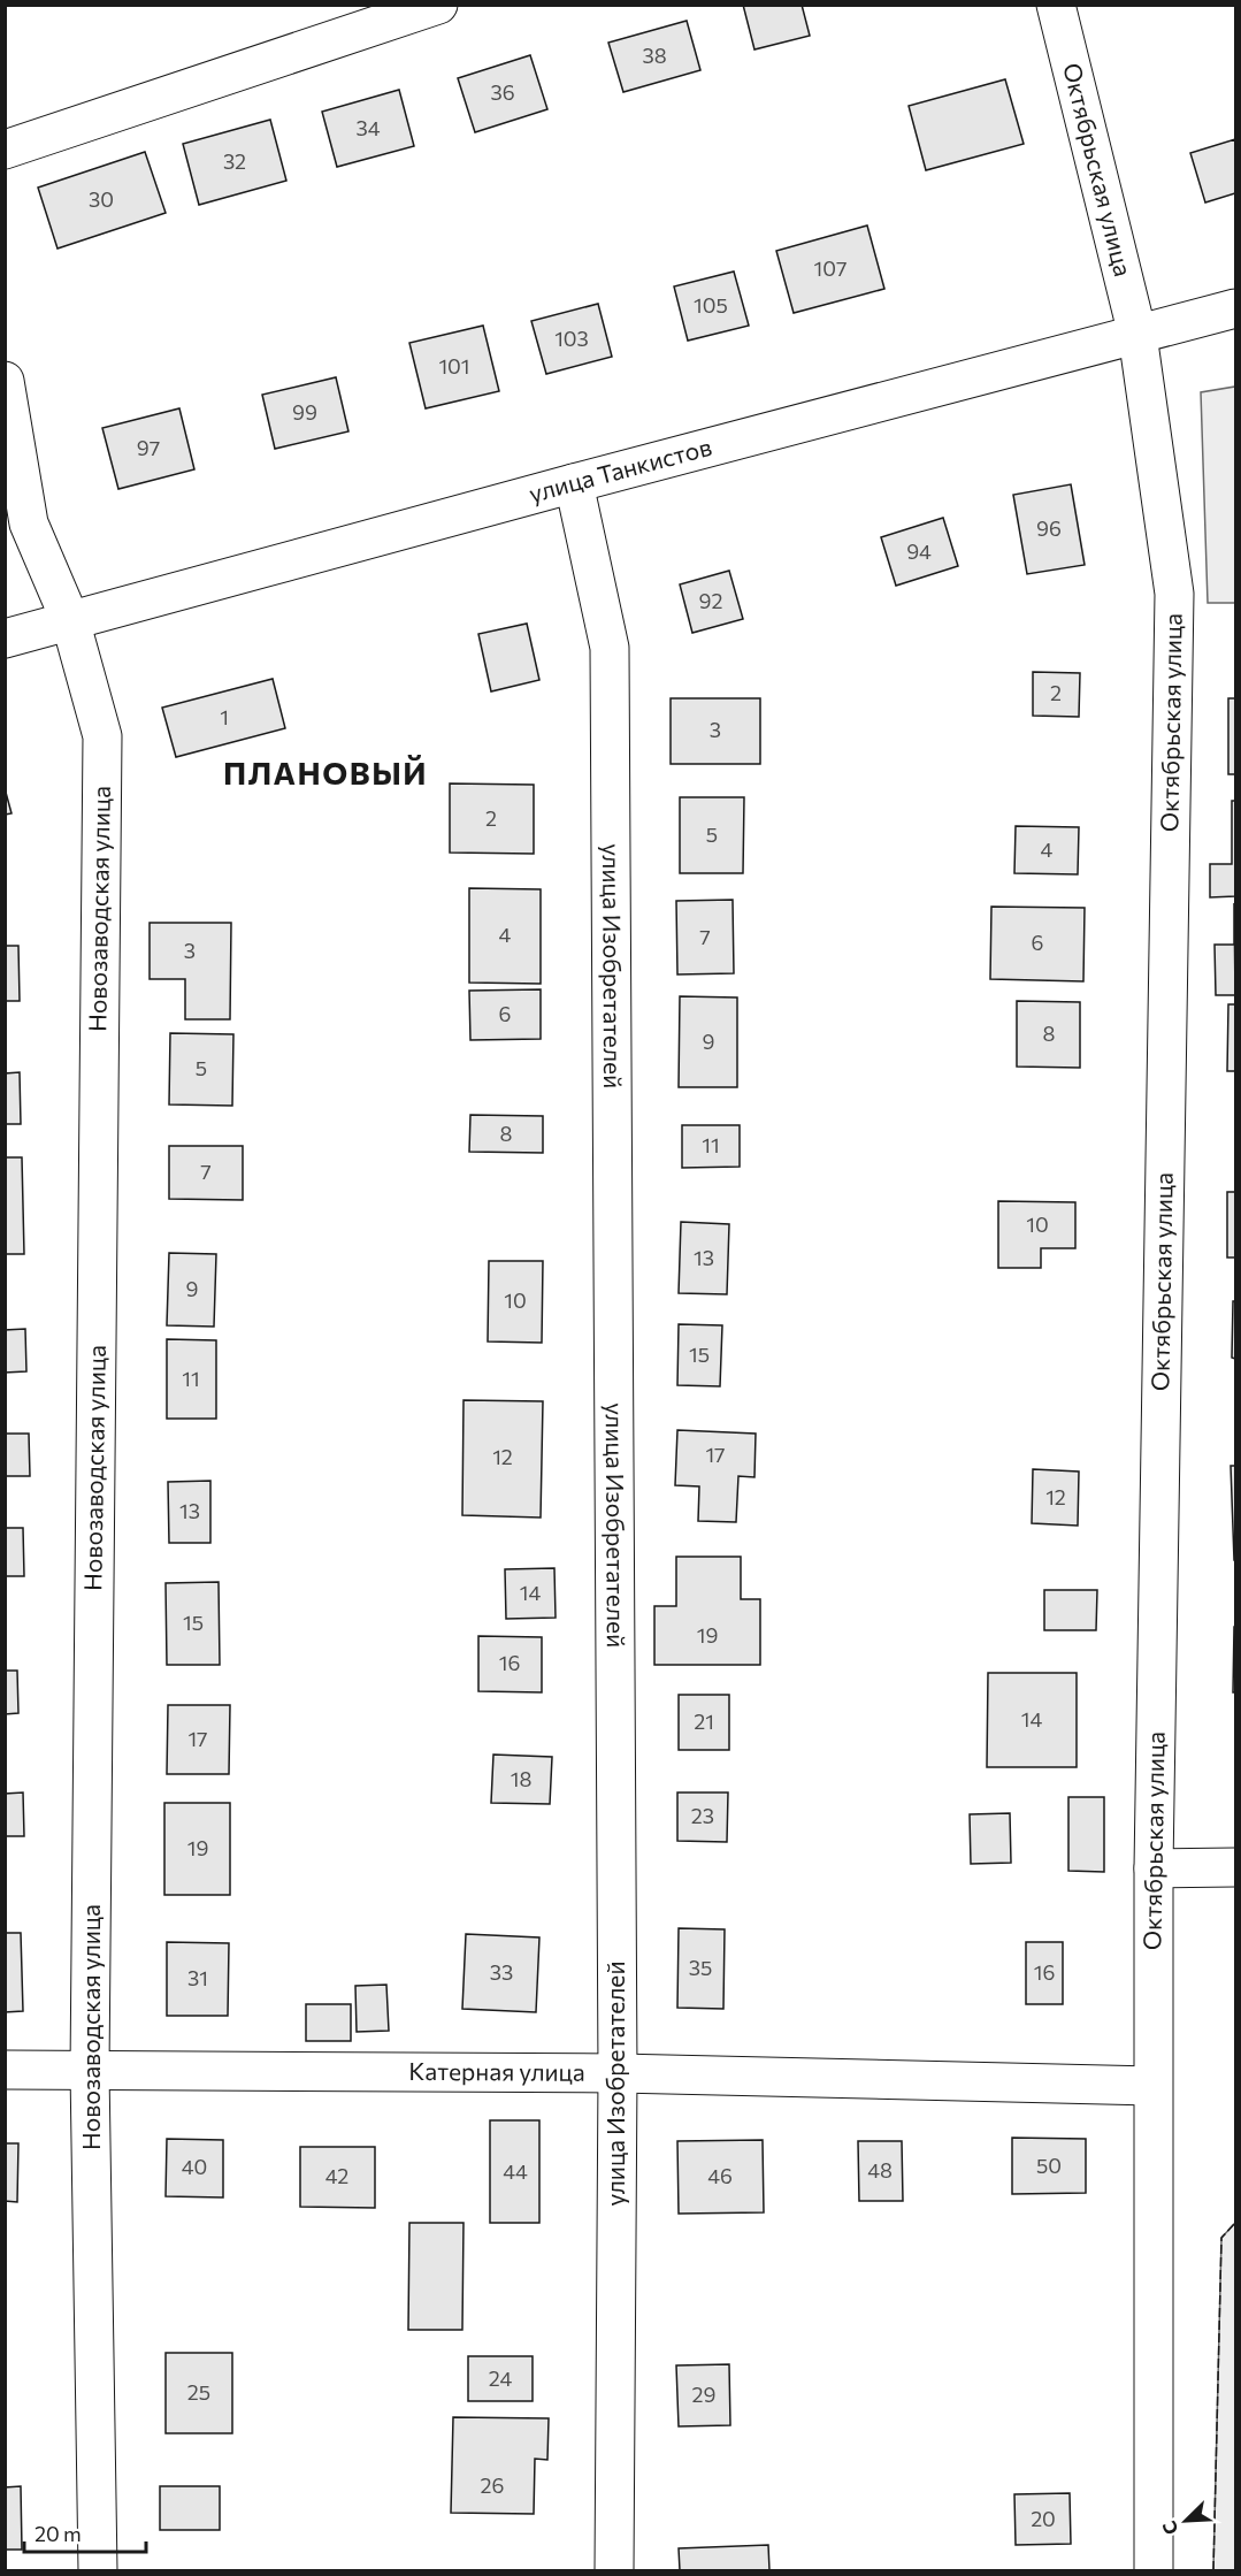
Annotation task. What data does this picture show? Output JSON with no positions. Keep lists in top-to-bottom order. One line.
{"streets":{"street":["Октябрьская улица","улица Танкистов","Новозаводская улица","улица Изобретателей","Катерная улица"]},"crossings":[["Октябрьская улица","улица Танкистов"],["Октябрьская улица","Катерная улица"],["улица Танкистов","Новозаводская улица"],["улица Танкистов","улица Изобретателей"],["Новозаводская улица","Катерная улица"],["улица Изобретателей","Катерная улица"]],"districts":["ПЛАНОВЫЙ"],"house_numbers":["38","36","34","32","30","107","105","103","101","99","97","96","94","92","2","1","3","2","5","4","4","7","6","3","6","8","9","5","8","11","7","10","13","9","10","15","11","17","12","12","13","14","15","19","16","14","21","17","18","23","19","35","33","16","31","50","40","48","44","42","46","24","25","29","26","20"],"scale_bar":"20 m","north":"bottom left"}
